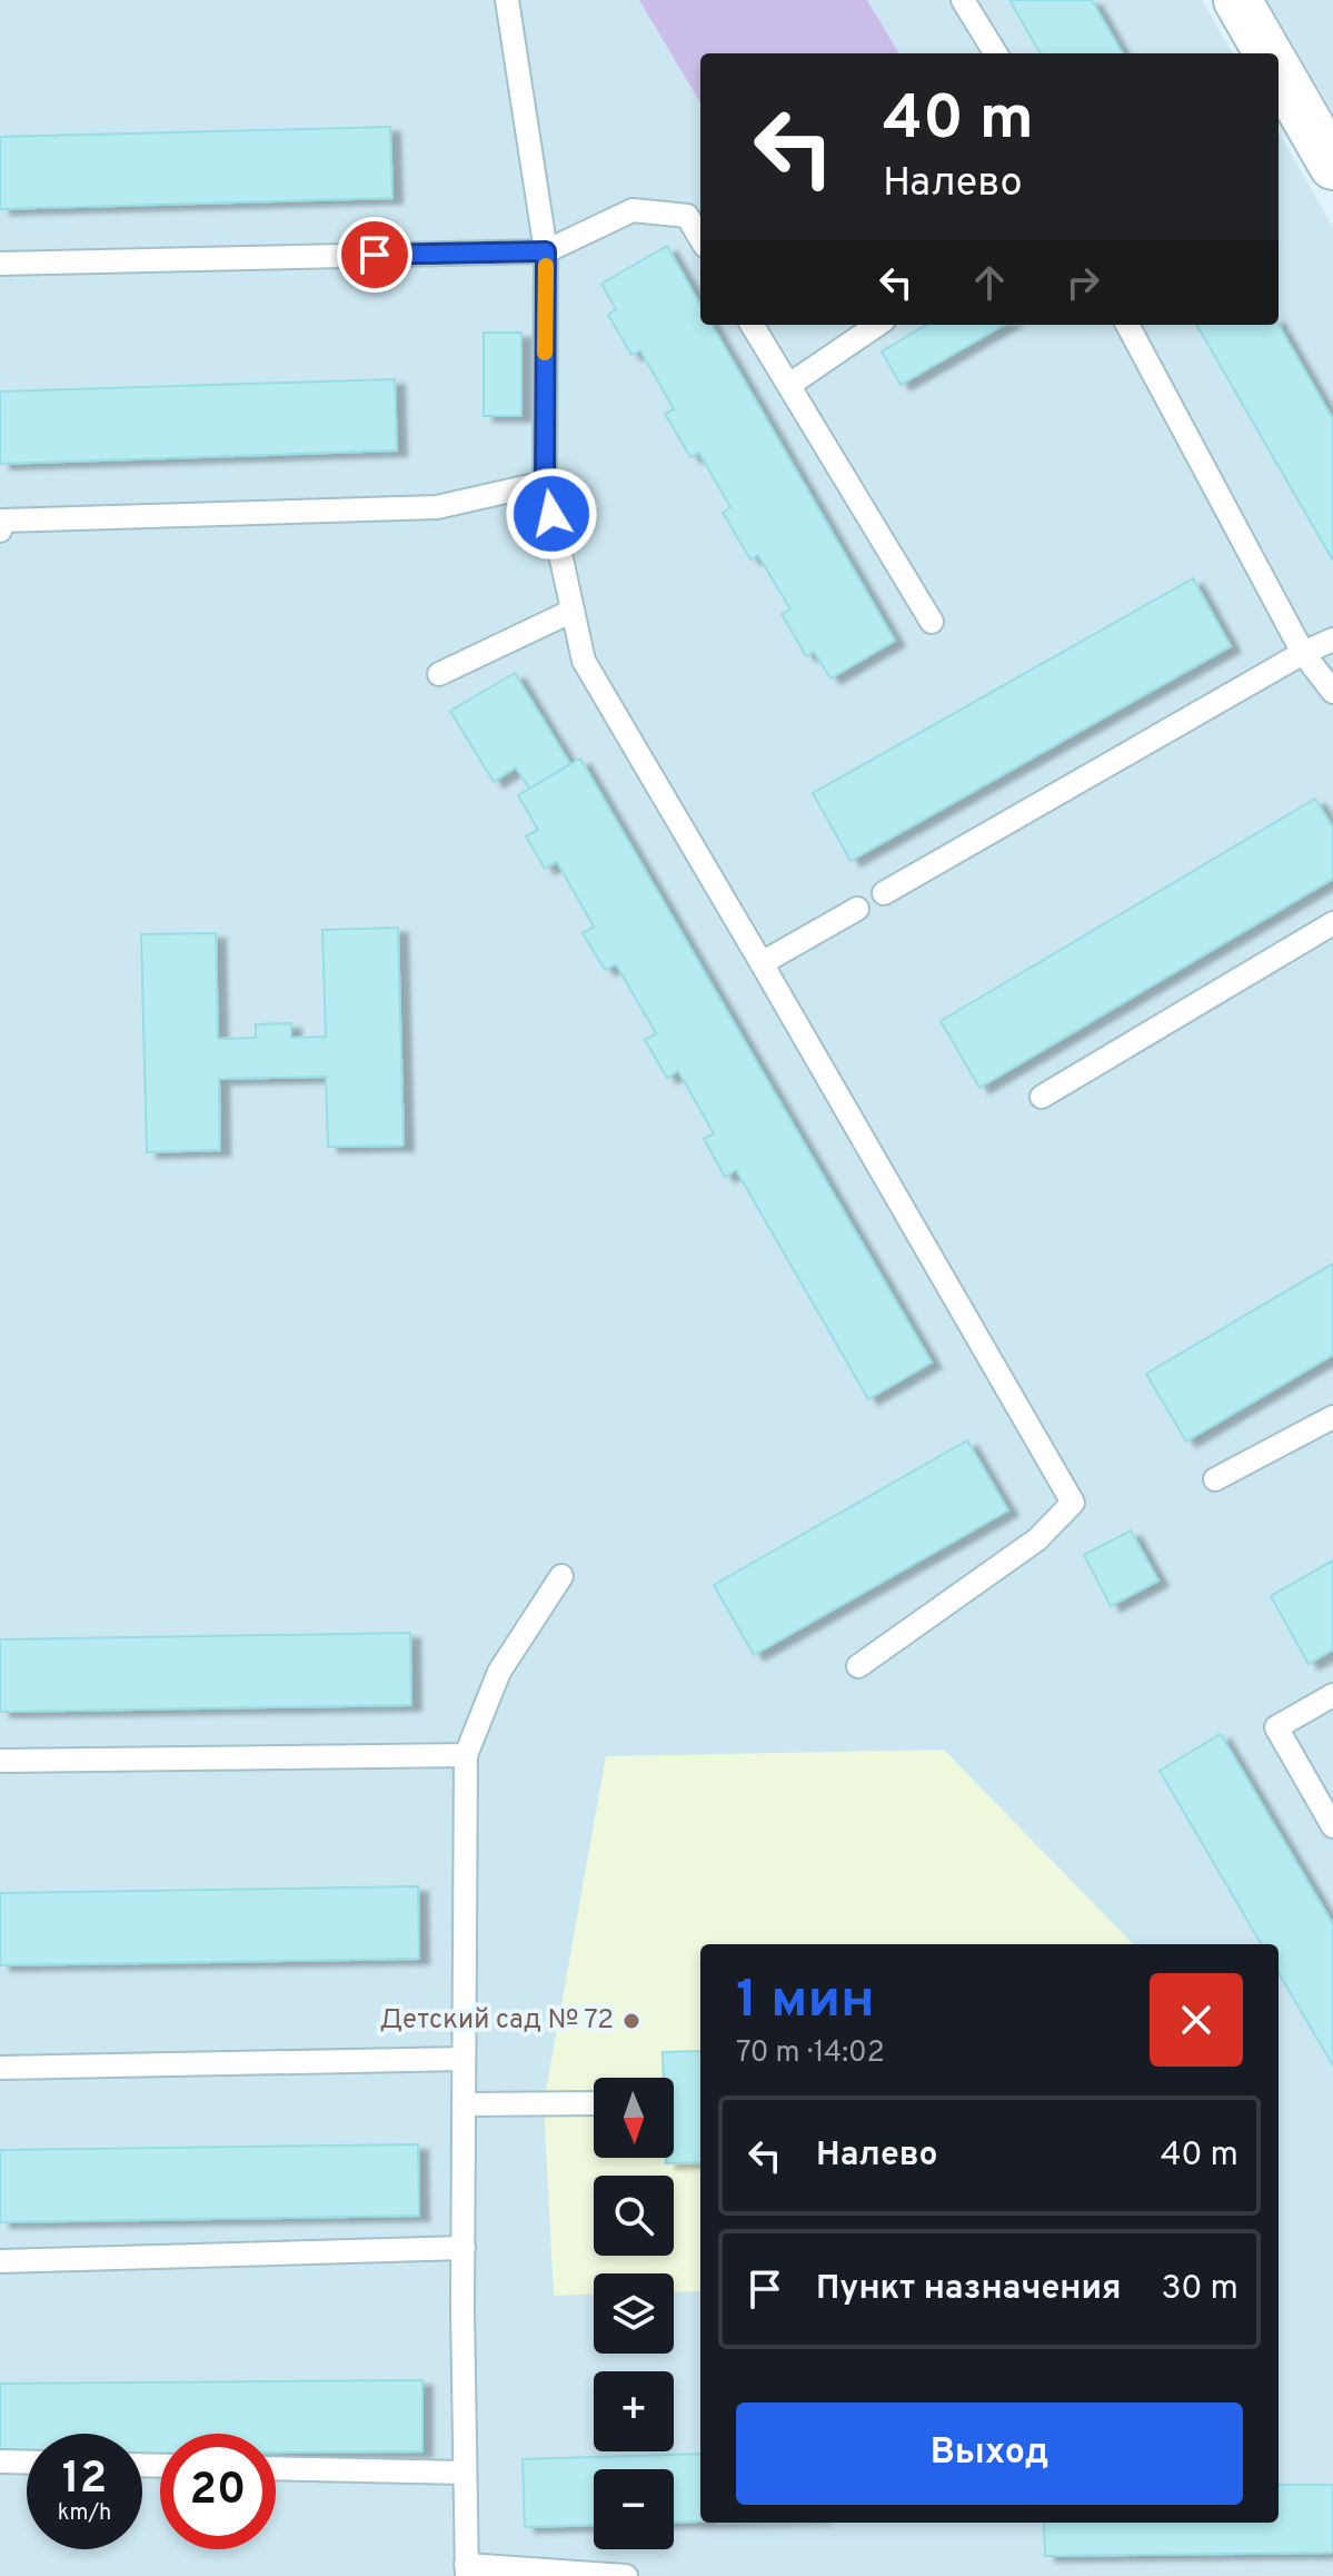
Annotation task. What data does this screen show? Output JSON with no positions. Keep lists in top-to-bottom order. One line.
{"places":["Детский сад № 72"],"north":"bottom","page":{"turn":["40 m","Налево"],"heading":["1 мин","70 m · 14:02"],"map_buttons":["+","−"],"list":[{"name":"Налево","value":"40 m"},{"name":"Пункт назначения","value":"30 m"}],"buttons":"Выход","speed":"12 km/h","limit":"20"}}
